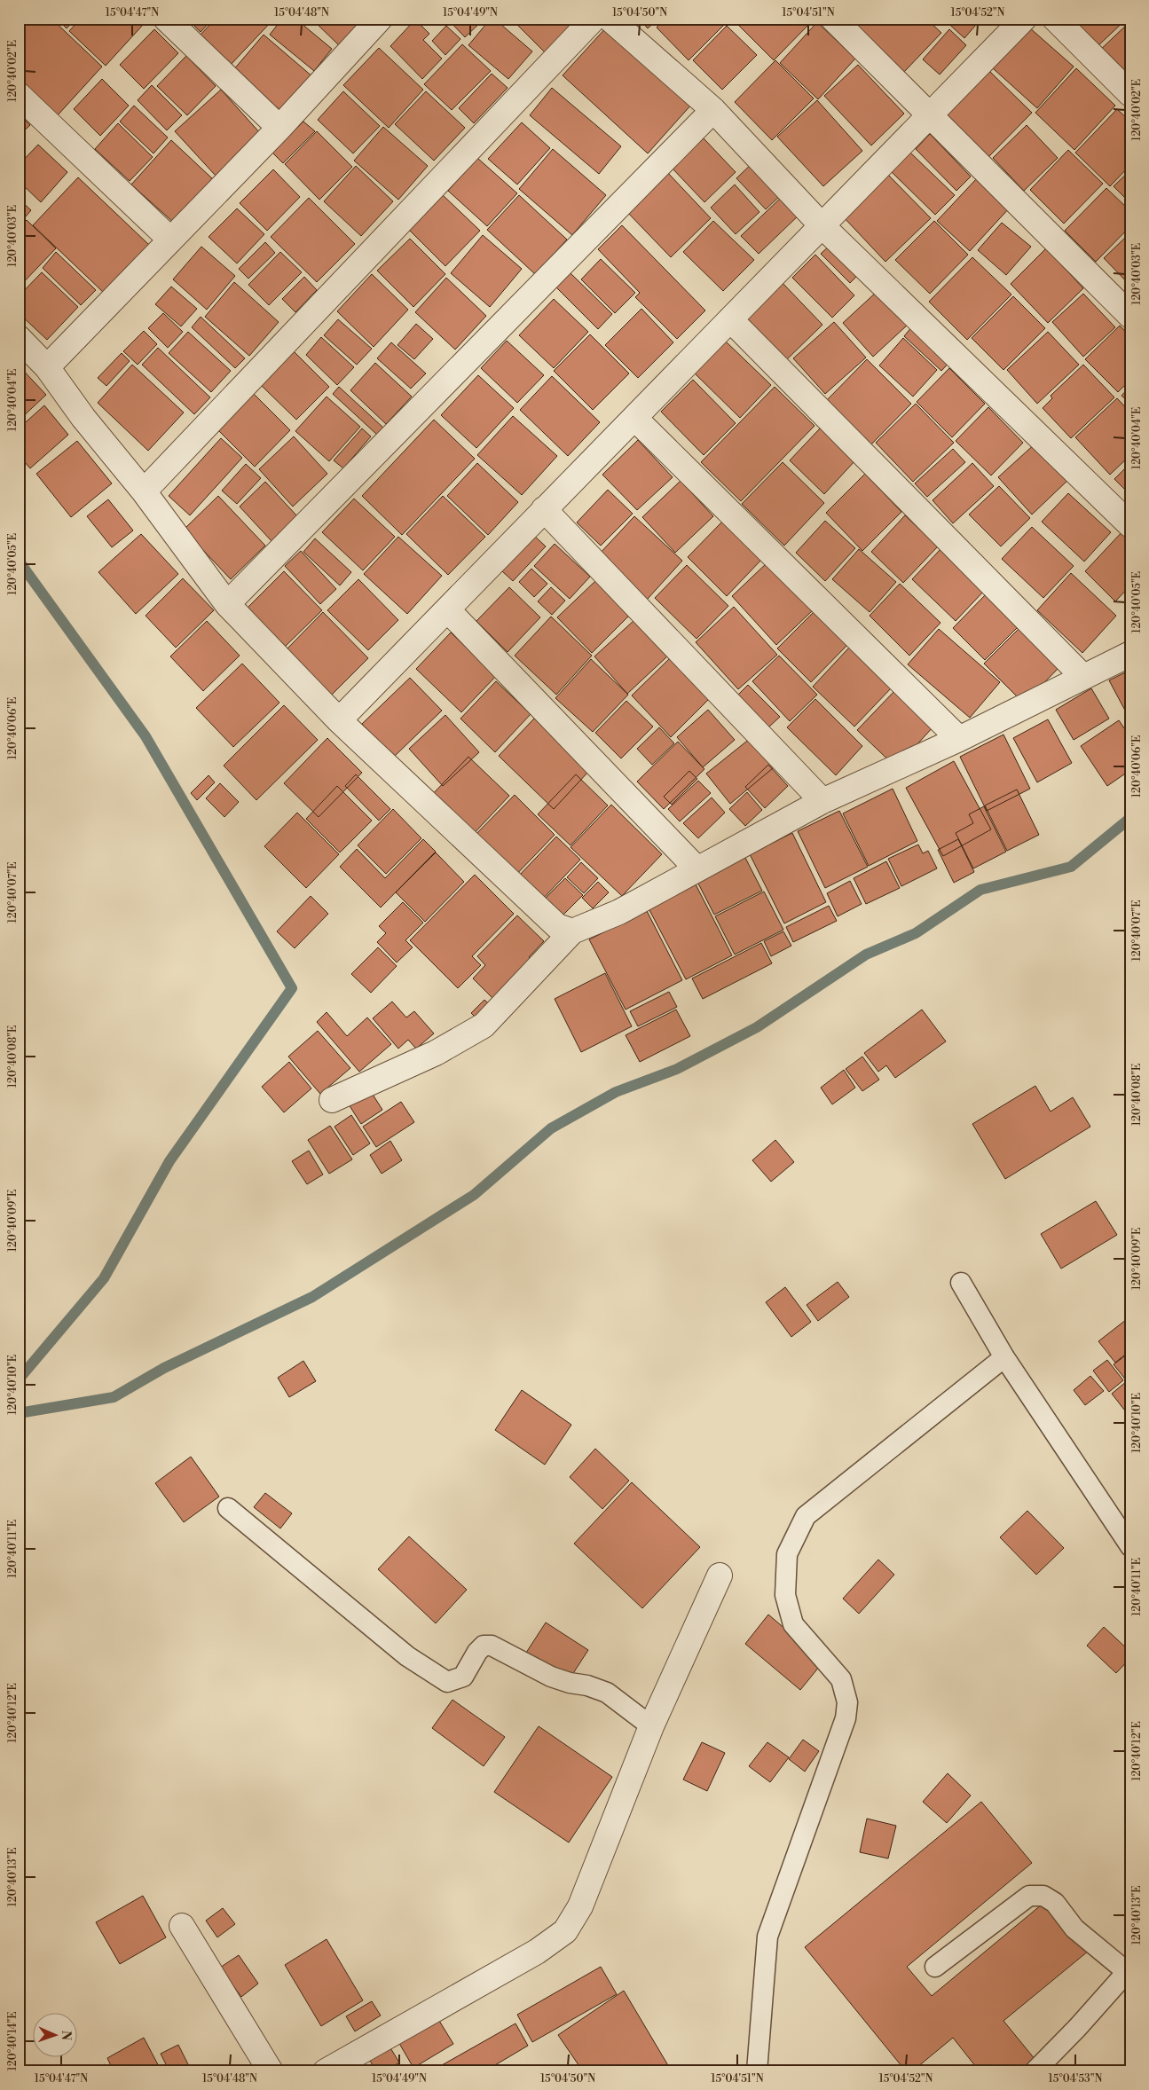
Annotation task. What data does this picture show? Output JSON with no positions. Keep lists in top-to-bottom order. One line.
{"north":"right","coordinates":["15°04'47\"N","15°04'48\"N","15°04'49\"N","15°04'50\"N","15°04'51\"N","15°04'52\"N","120°40'02\"E","120°40'03\"E","120°40'04\"E","120°40'05\"E","120°40'06\"E","120°40'07\"E","120°40'08\"E","120°40'09\"E","120°40'10\"E","120°40'11\"E","120°40'12\"E","120°40'13\"E","120°40'14\"E","15°04'53\"N"]}
